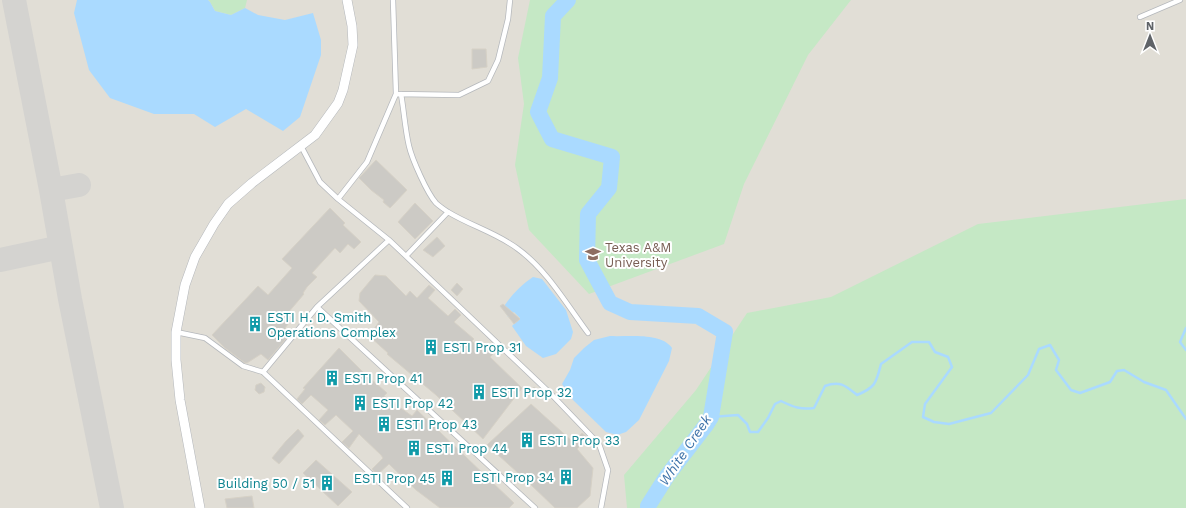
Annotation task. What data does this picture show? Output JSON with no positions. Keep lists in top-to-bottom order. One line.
{"water":["White Creek"],"places":{"school or university":["Texas A&M University"],"building":["ESTI H. D. Smith Operations Complex","ESTI Prop 31","ESTI Prop 41","ESTI Prop 32","ESTI Prop 42","ESTI Prop 43","ESTI Prop 33","ESTI Prop 44","ESTI Prop 34","ESTI Prop 45","Building 50 / 51"]},"north":"top"}
